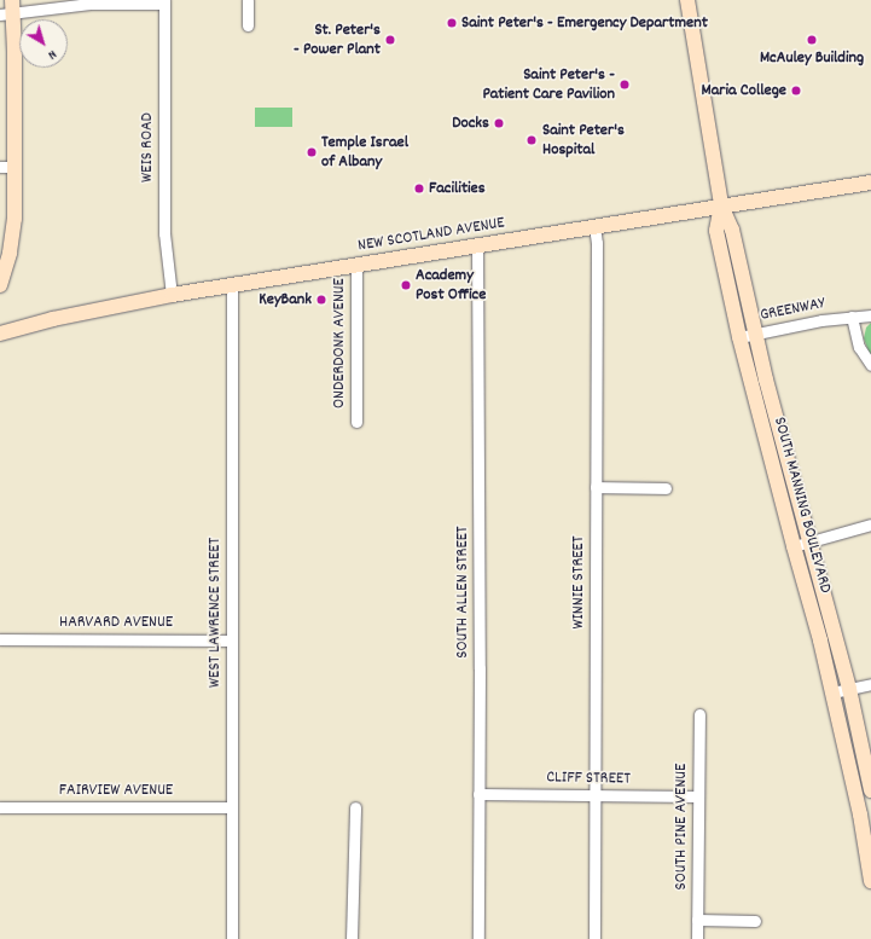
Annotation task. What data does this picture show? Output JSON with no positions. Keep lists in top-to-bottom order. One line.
{"streets":{"street":["WEIS ROAD","NEW SCOTLAND AVENUE","GREENWAY","ONDERDONK AVENUE","SOUTH MANNING BOULEVARD","WINNIE STREET","SOUTH ALLEN STREET","WEST LAWRENCE STREET","HARVARD AVENUE","CLIFF STREET","FAIRVIEW AVENUE","SOUTH PINE AVENUE"]},"crossings":[["WEIS ROAD","NEW SCOTLAND AVENUE"],["NEW SCOTLAND AVENUE","ONDERDONK AVENUE"],["NEW SCOTLAND AVENUE","SOUTH MANNING BOULEVARD"],["NEW SCOTLAND AVENUE","WINNIE STREET"],["NEW SCOTLAND AVENUE","SOUTH ALLEN STREET"],["NEW SCOTLAND AVENUE","WEST LAWRENCE STREET"],["GREENWAY","SOUTH MANNING BOULEVARD"],["WINNIE STREET","CLIFF STREET"],["SOUTH ALLEN STREET","CLIFF STREET"],["WEST LAWRENCE STREET","HARVARD AVENUE"],["WEST LAWRENCE STREET","FAIRVIEW AVENUE"],["CLIFF STREET","SOUTH PINE AVENUE"]],"places":["Saint Peter's - Emergency Department","St. Peter's - Power Plant","McAuley Building","Saint Peter's - Patient Care Pavilion","Maria College","Docks","Saint Peter's Hospital","Temple Israel of Albany","Facilities","Academy Post Office","KeyBank"],"north":"bottom right"}
